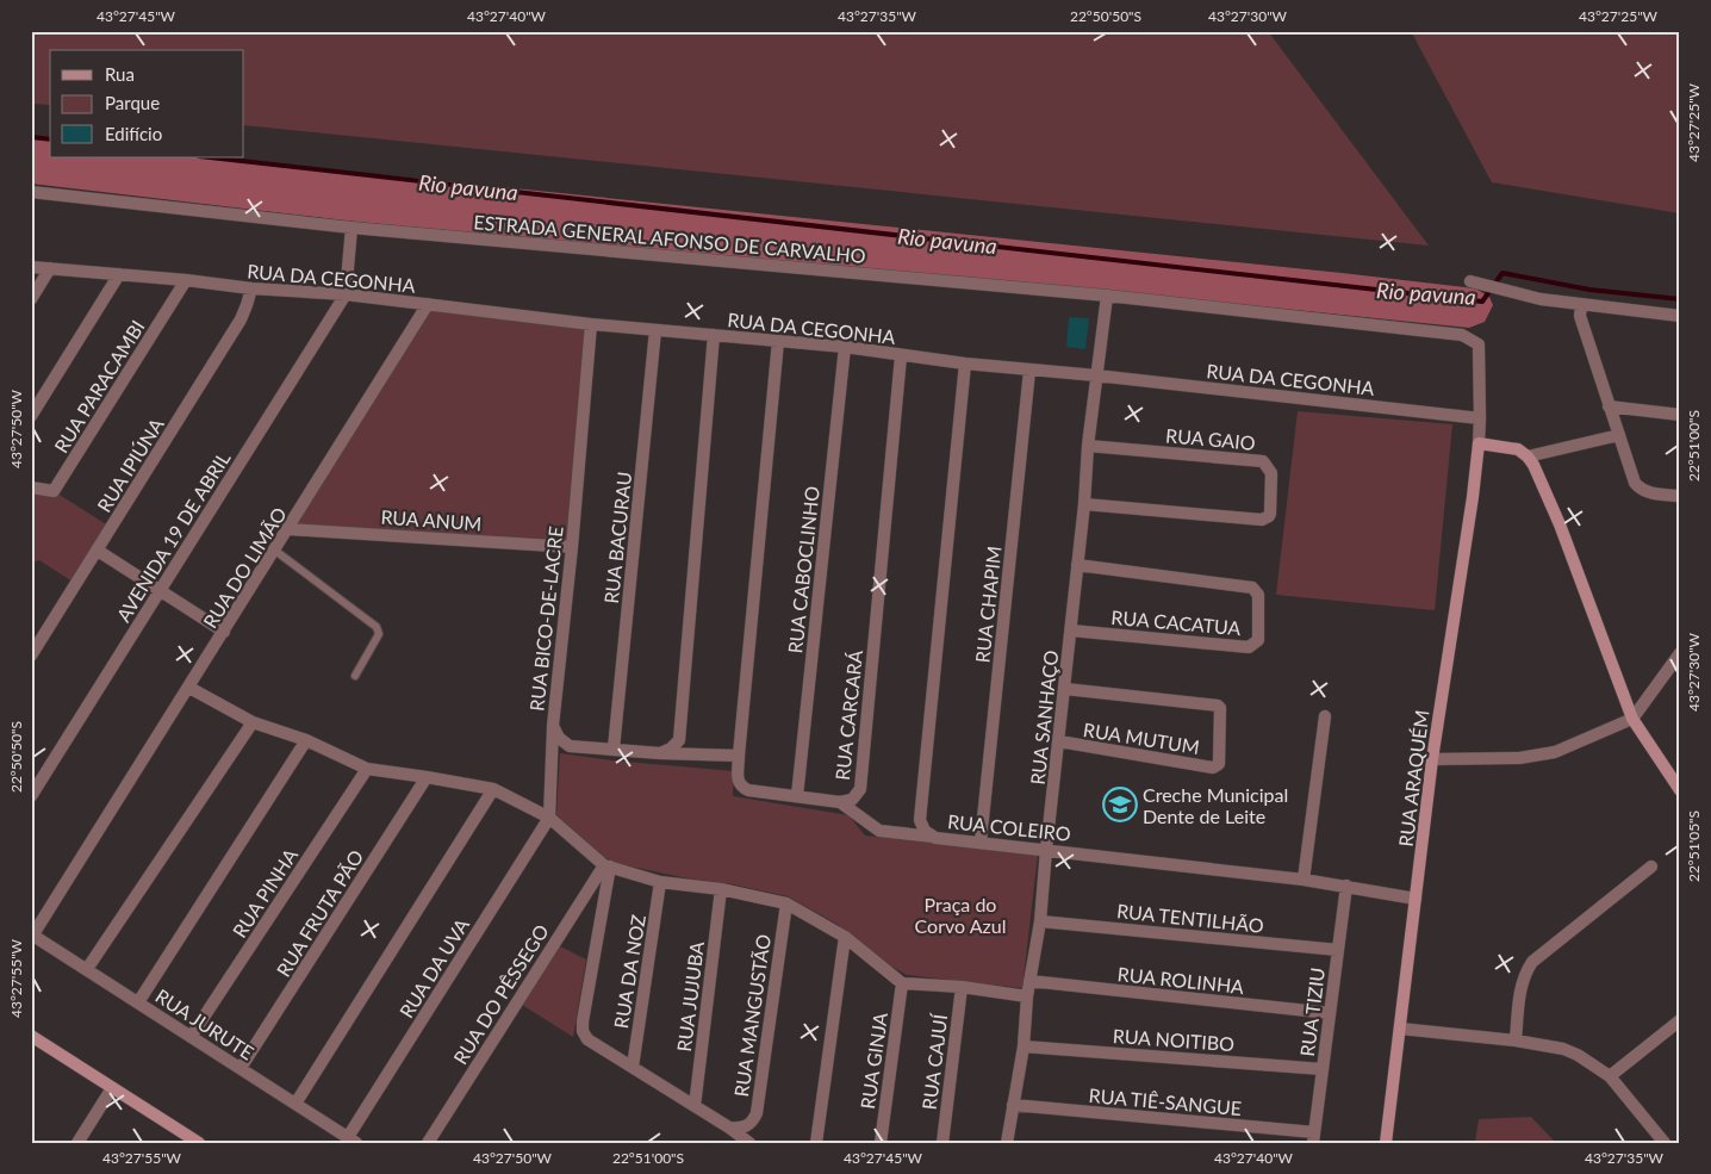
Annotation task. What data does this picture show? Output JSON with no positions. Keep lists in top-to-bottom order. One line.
{"streets":{"street":["ESTRADA GENERAL AFONSO DE CARVALHO","RUA DA CEGONHA","RUA PARACAMBI","RUA GAIO","RUA IPIÚNA","RUA ANUM","AVENIDA 19 DE ABRIL","RUA BACURAU","RUA DO LIMÃO","RUA CABOCLINHO","RUA CHAPIM","RUA BICO-DE-LACRE","RUA CACATUA","RUA CARCARÁ","RUA SANHAÇO","RUA MUTUM","RUA ARAQUÉM","RUA COLEIRO","RUA PINHA","RUA FRUTA PÃO","RUA TENTILHÃO","RUA DA UVA","RUA DA NOZ","RUA ROLINHA","RUA DO PÊSSEGO","RUA JUJUBA","RUA TIZIU","RUA MANGUSTÃO","RUA JURUTE","RUA NOITIBO","RUA GINJA","RUA CAJUÍ","RUA TIÊ-SANGUE"]},"crossings":[["ESTRADA GENERAL AFONSO DE CARVALHO","RUA DA CEGONHA"],["ESTRADA GENERAL AFONSO DE CARVALHO","RUA SANHAÇO"],["ESTRADA GENERAL AFONSO DE CARVALHO","RUA ARAQUÉM"],["RUA DA CEGONHA","RUA PARACAMBI"],["RUA DA CEGONHA","RUA IPIÚNA"],["RUA DA CEGONHA","AVENIDA 19 DE ABRIL"],["RUA DA CEGONHA","RUA BACURAU"],["RUA DA CEGONHA","RUA DO LIMÃO"],["RUA DA CEGONHA","RUA CABOCLINHO"],["RUA DA CEGONHA","RUA CHAPIM"],["RUA DA CEGONHA","RUA BICO-DE-LACRE"],["RUA DA CEGONHA","RUA CARCARÁ"],["RUA DA CEGONHA","RUA SANHAÇO"],["RUA DA CEGONHA","RUA ARAQUÉM"],["RUA DA CEGONHA","RUA COLEIRO"],["RUA GAIO","RUA SANHAÇO"],["RUA ANUM","RUA DO LIMÃO"],["RUA ANUM","RUA BICO-DE-LACRE"],["RUA BACURAU","RUA BICO-DE-LACRE"],["RUA DO LIMÃO","RUA JURUTE"],["RUA CABOCLINHO","RUA CARCARÁ"],["RUA CHAPIM","RUA COLEIRO"],["RUA BICO-DE-LACRE","RUA CARCARÁ"],["RUA CACATUA","RUA SANHAÇO"],["RUA SANHAÇO","RUA MUTUM"],["RUA SANHAÇO","RUA COLEIRO"],["RUA SANHAÇO","RUA TENTILHÃO"],["RUA SANHAÇO","RUA ROLINHA"],["RUA SANHAÇO","RUA NOITIBO"],["RUA SANHAÇO","RUA TIÊ-SANGUE"],["RUA ARAQUÉM","RUA COLEIRO"],["RUA COLEIRO","RUA TIZIU"],["RUA PINHA","RUA JURUTE"],["RUA FRUTA PÃO","RUA JURUTE"],["RUA TENTILHÃO","RUA TIZIU"],["RUA DA UVA","RUA JURUTE"],["RUA DA NOZ","RUA MANGUSTÃO"],["RUA ROLINHA","RUA TIZIU"],["RUA DO PÊSSEGO","RUA MANGUSTÃO"],["RUA JUJUBA","RUA MANGUSTÃO"],["RUA TIZIU","RUA NOITIBO"],["RUA TIZIU","RUA TIÊ-SANGUE"]],"water":["Rio pavuna"],"parks":["Praça do Corvo Azul"],"places":{"school or university":["Creche Municipal Dente de Leite"]},"legend":["Rua","Parque","Edifício"],"coordinates":["43°27'45\"W","43°27'40\"W","43°27'35\"W","22°50'50\"S","43°27'30\"W","43°27'25\"W","43°27'50\"W","22°51'00\"S","22°51'05\"S","43°27'55\"W"]}
